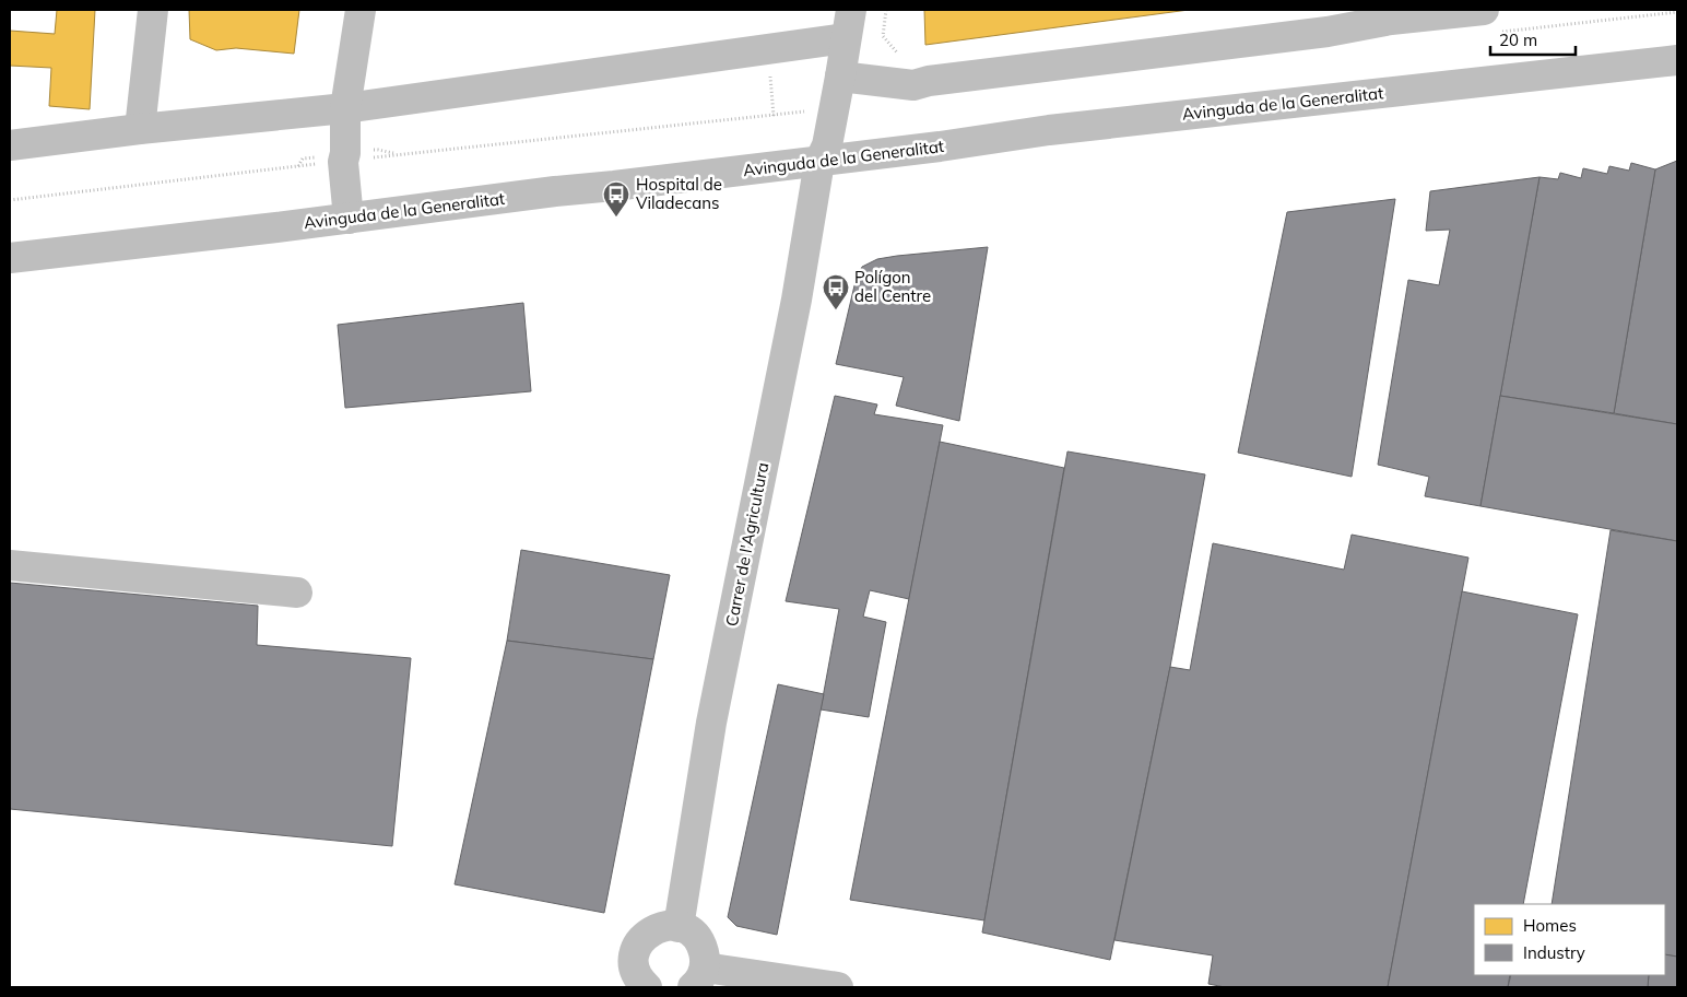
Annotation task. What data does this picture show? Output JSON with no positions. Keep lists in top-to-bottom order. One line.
{"streets":{"street":["Avinguda de la Generalitat","Carrer de l'Agricultura"]},"crossings":[["Avinguda de la Generalitat","Carrer de l'Agricultura"]],"places":{"bus stop":["Hospital de Viladecans","Polígon del Centre"]},"legend":["Homes","Industry"],"scale_bar":"20 m"}
